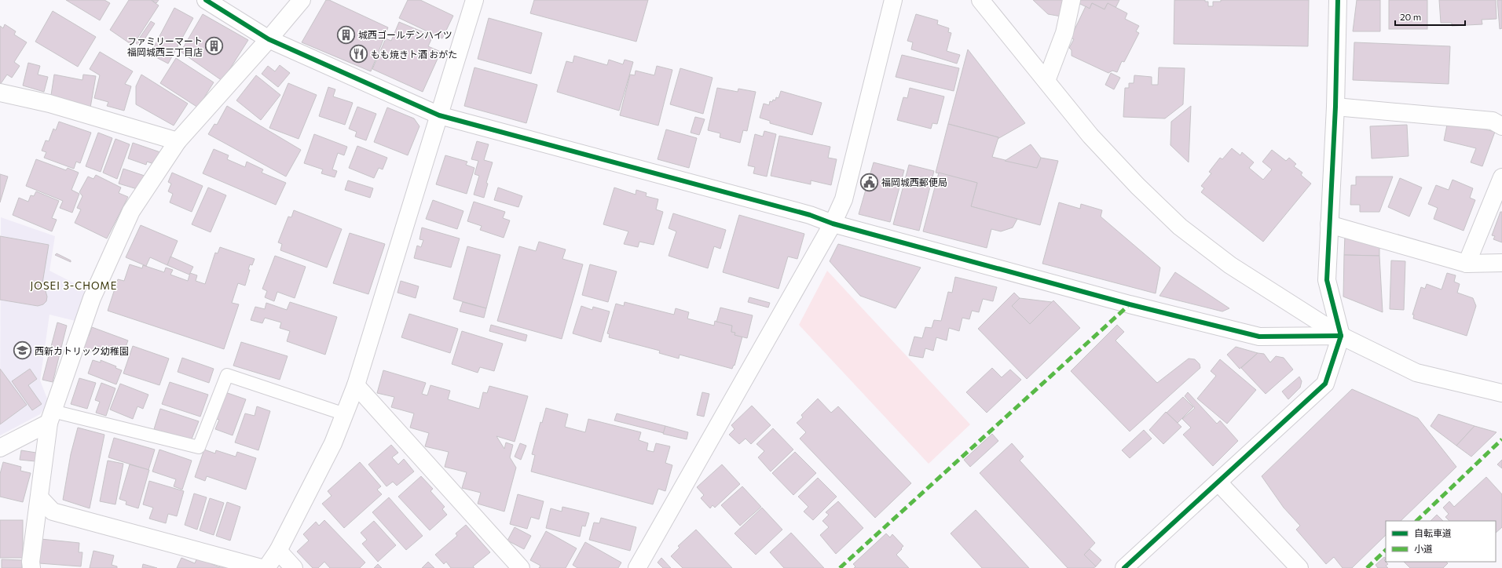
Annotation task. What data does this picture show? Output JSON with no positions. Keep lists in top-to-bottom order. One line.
{"districts":["JOSEI 3-CHOME"],"places":{"building":["城西ゴールデンハイツ","ファミリーマート 福岡城西三丁目店"],"restaurant":["もも焼きト酒 おがた"],"public building":["福岡城西郵便局"],"school or university":["西新カトリック幼稚園"]},"legend":["自転車道","小道"],"scale_bar":"20 m"}
